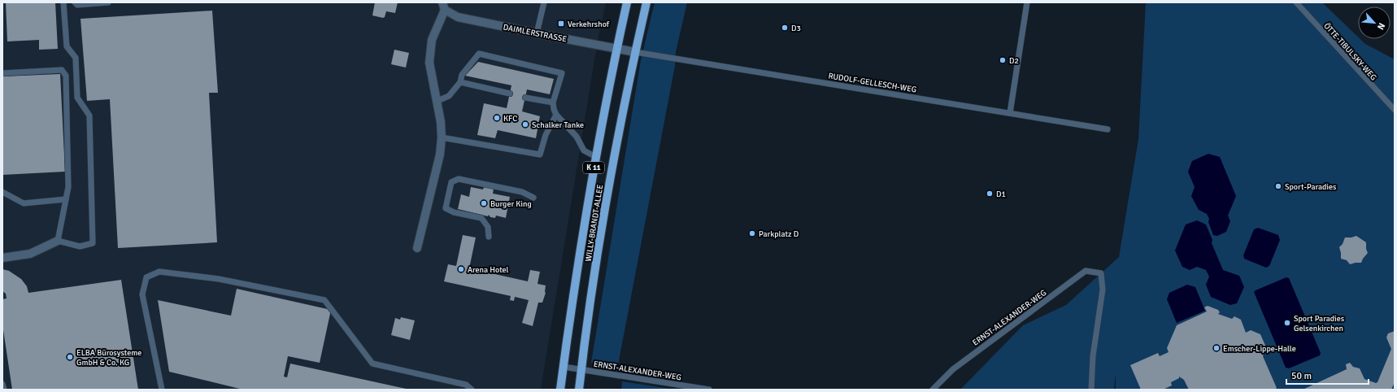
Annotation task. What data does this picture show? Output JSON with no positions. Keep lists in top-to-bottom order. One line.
{"streets":{"main road":["K 11","WILLY-BRANDT-ALLEE"],"street":["DAIMLERSTRASSE"],"lane":["ÖTTE-TIBULSKY-WEG","RUDOLF-GELLESCH-WEG","ERNST-ALEXANDER-WEG"]},"crossings":[["DAIMLERSTRASSE","RUDOLF-GELLESCH-WEG"],["DAIMLERSTRASSE","WILLY-BRANDT-ALLEE"],["RUDOLF-GELLESCH-WEG","WILLY-BRANDT-ALLEE"],["WILLY-BRANDT-ALLEE","ERNST-ALEXANDER-WEG"]],"places":{"transit":["Verkehrshof"],"other":["D3","D2","KFC","Schalker Tanke","Sport-Paradies","D1","Burger King","Parkplatz D","Arena Hotel","Sport Paradies Gelsenkirchen","Emscher-Lippe-Halle","ELBA Bürosysteme GmbH & Co. KG"]},"scale_bar":"50 m","north":"bottom right"}
